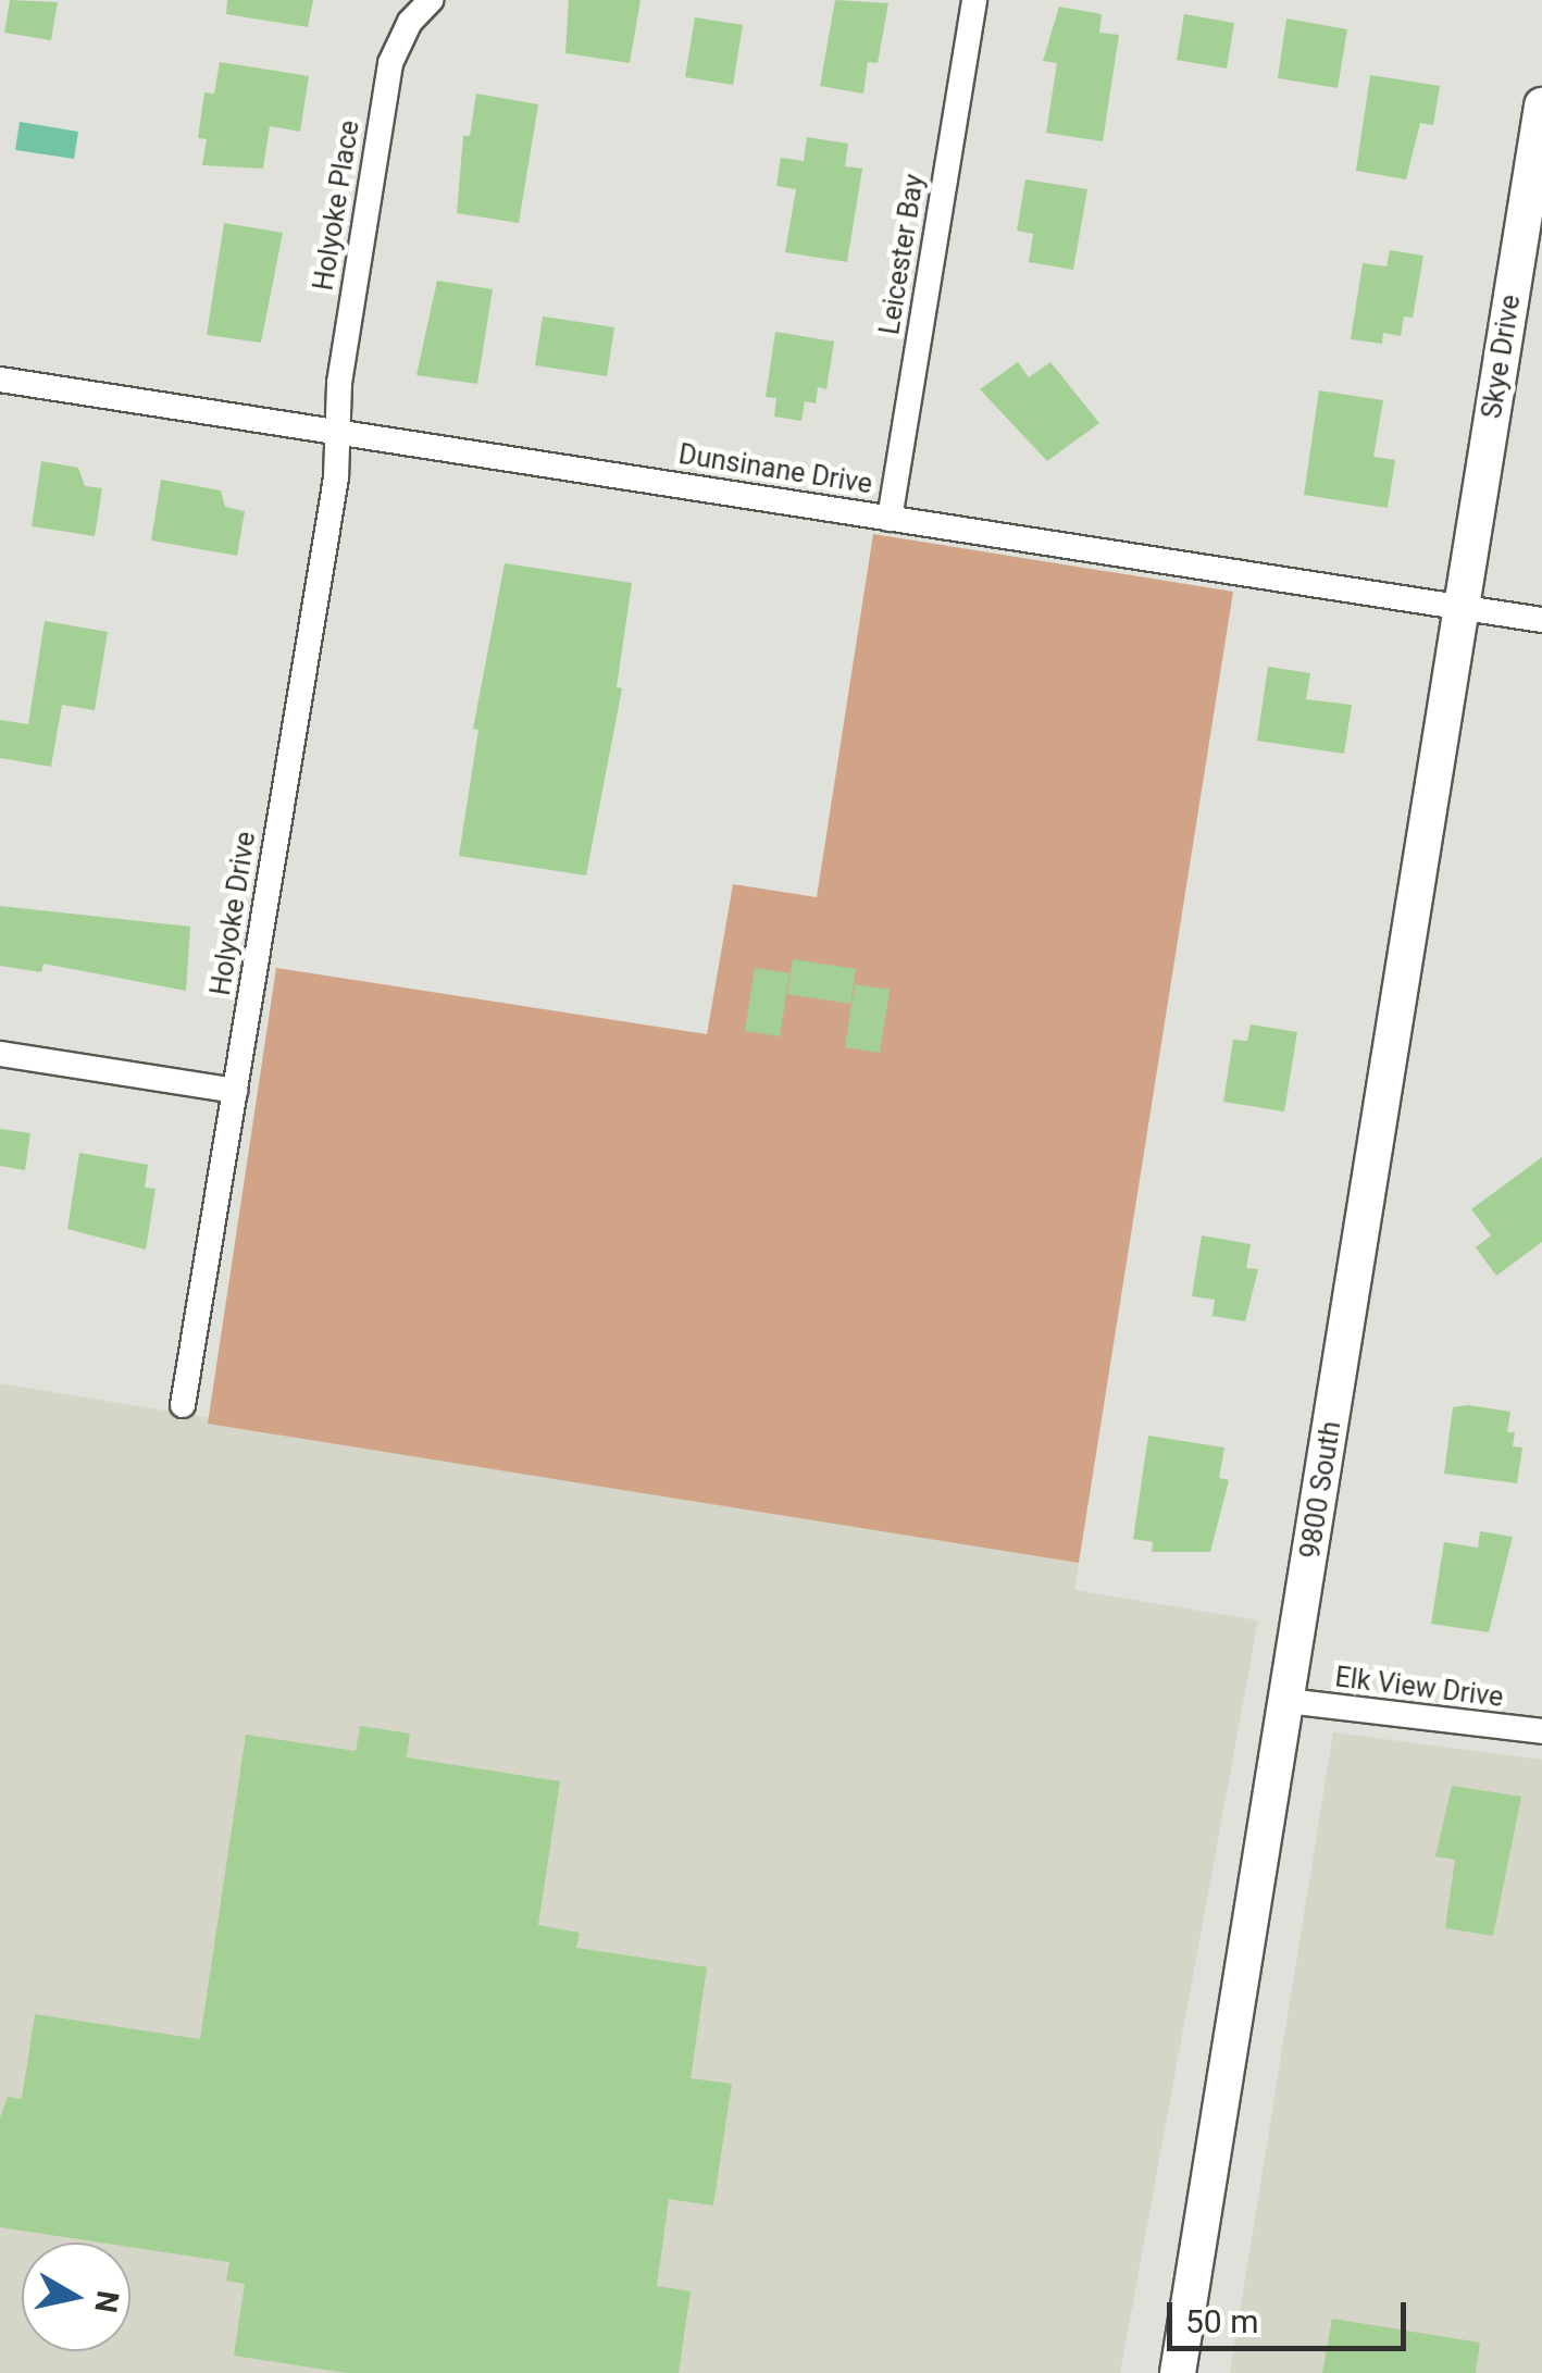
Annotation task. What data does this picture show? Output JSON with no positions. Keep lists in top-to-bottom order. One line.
{"streets":{"main road":["Skye Drive","9800 South"],"street":["Holyoke Place","Leicester Bay","Dunsinane Drive","Holyoke Drive","Elk View Drive"]},"crossings":[["Holyoke Place","Dunsinane Drive"],["Holyoke Place","Holyoke Drive"],["Leicester Bay","Dunsinane Drive"],["Skye Drive","Dunsinane Drive"],["Skye Drive","9800 South"],["Dunsinane Drive","Holyoke Drive"],["Dunsinane Drive","9800 South"],["9800 South","Elk View Drive"]],"scale_bar":"50 m","north":"right"}
